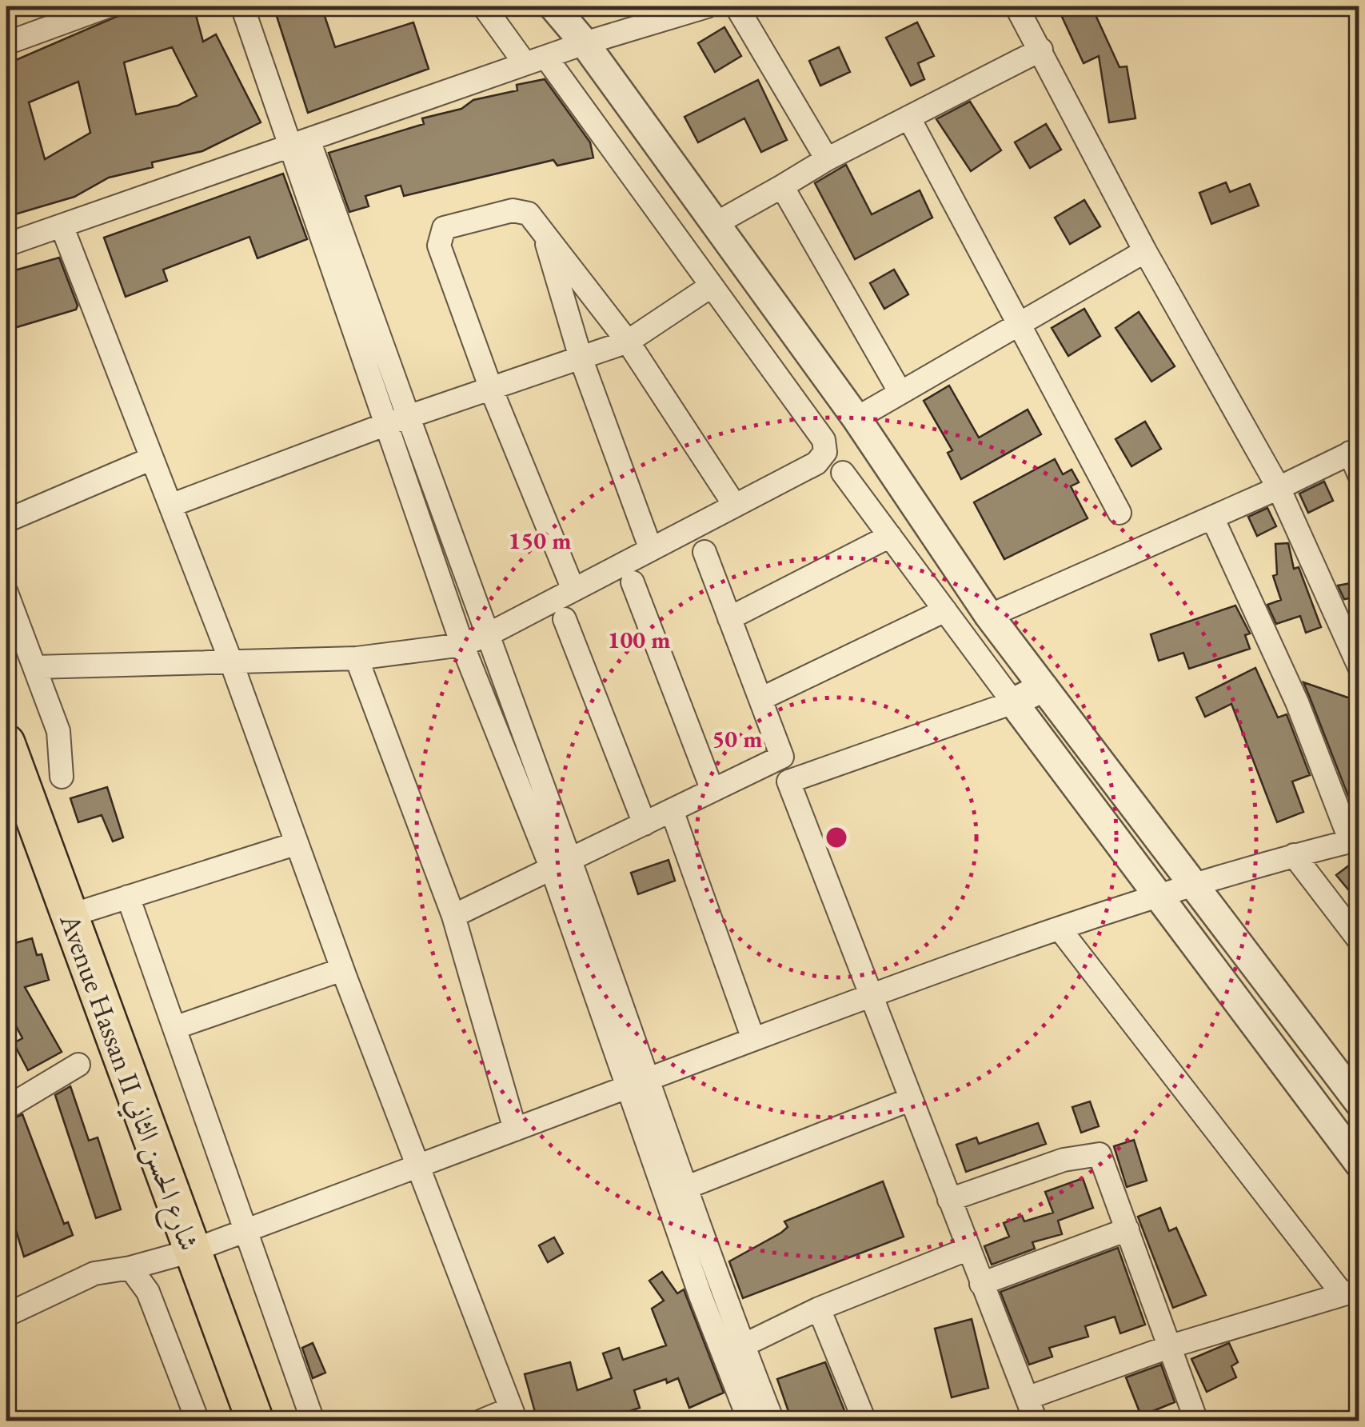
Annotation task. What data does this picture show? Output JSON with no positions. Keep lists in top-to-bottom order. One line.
{"streets":{"main road":["Avenue Hassan II شارع الحسن الثاني"]},"rings":["150 m","100 m","50 m"]}
